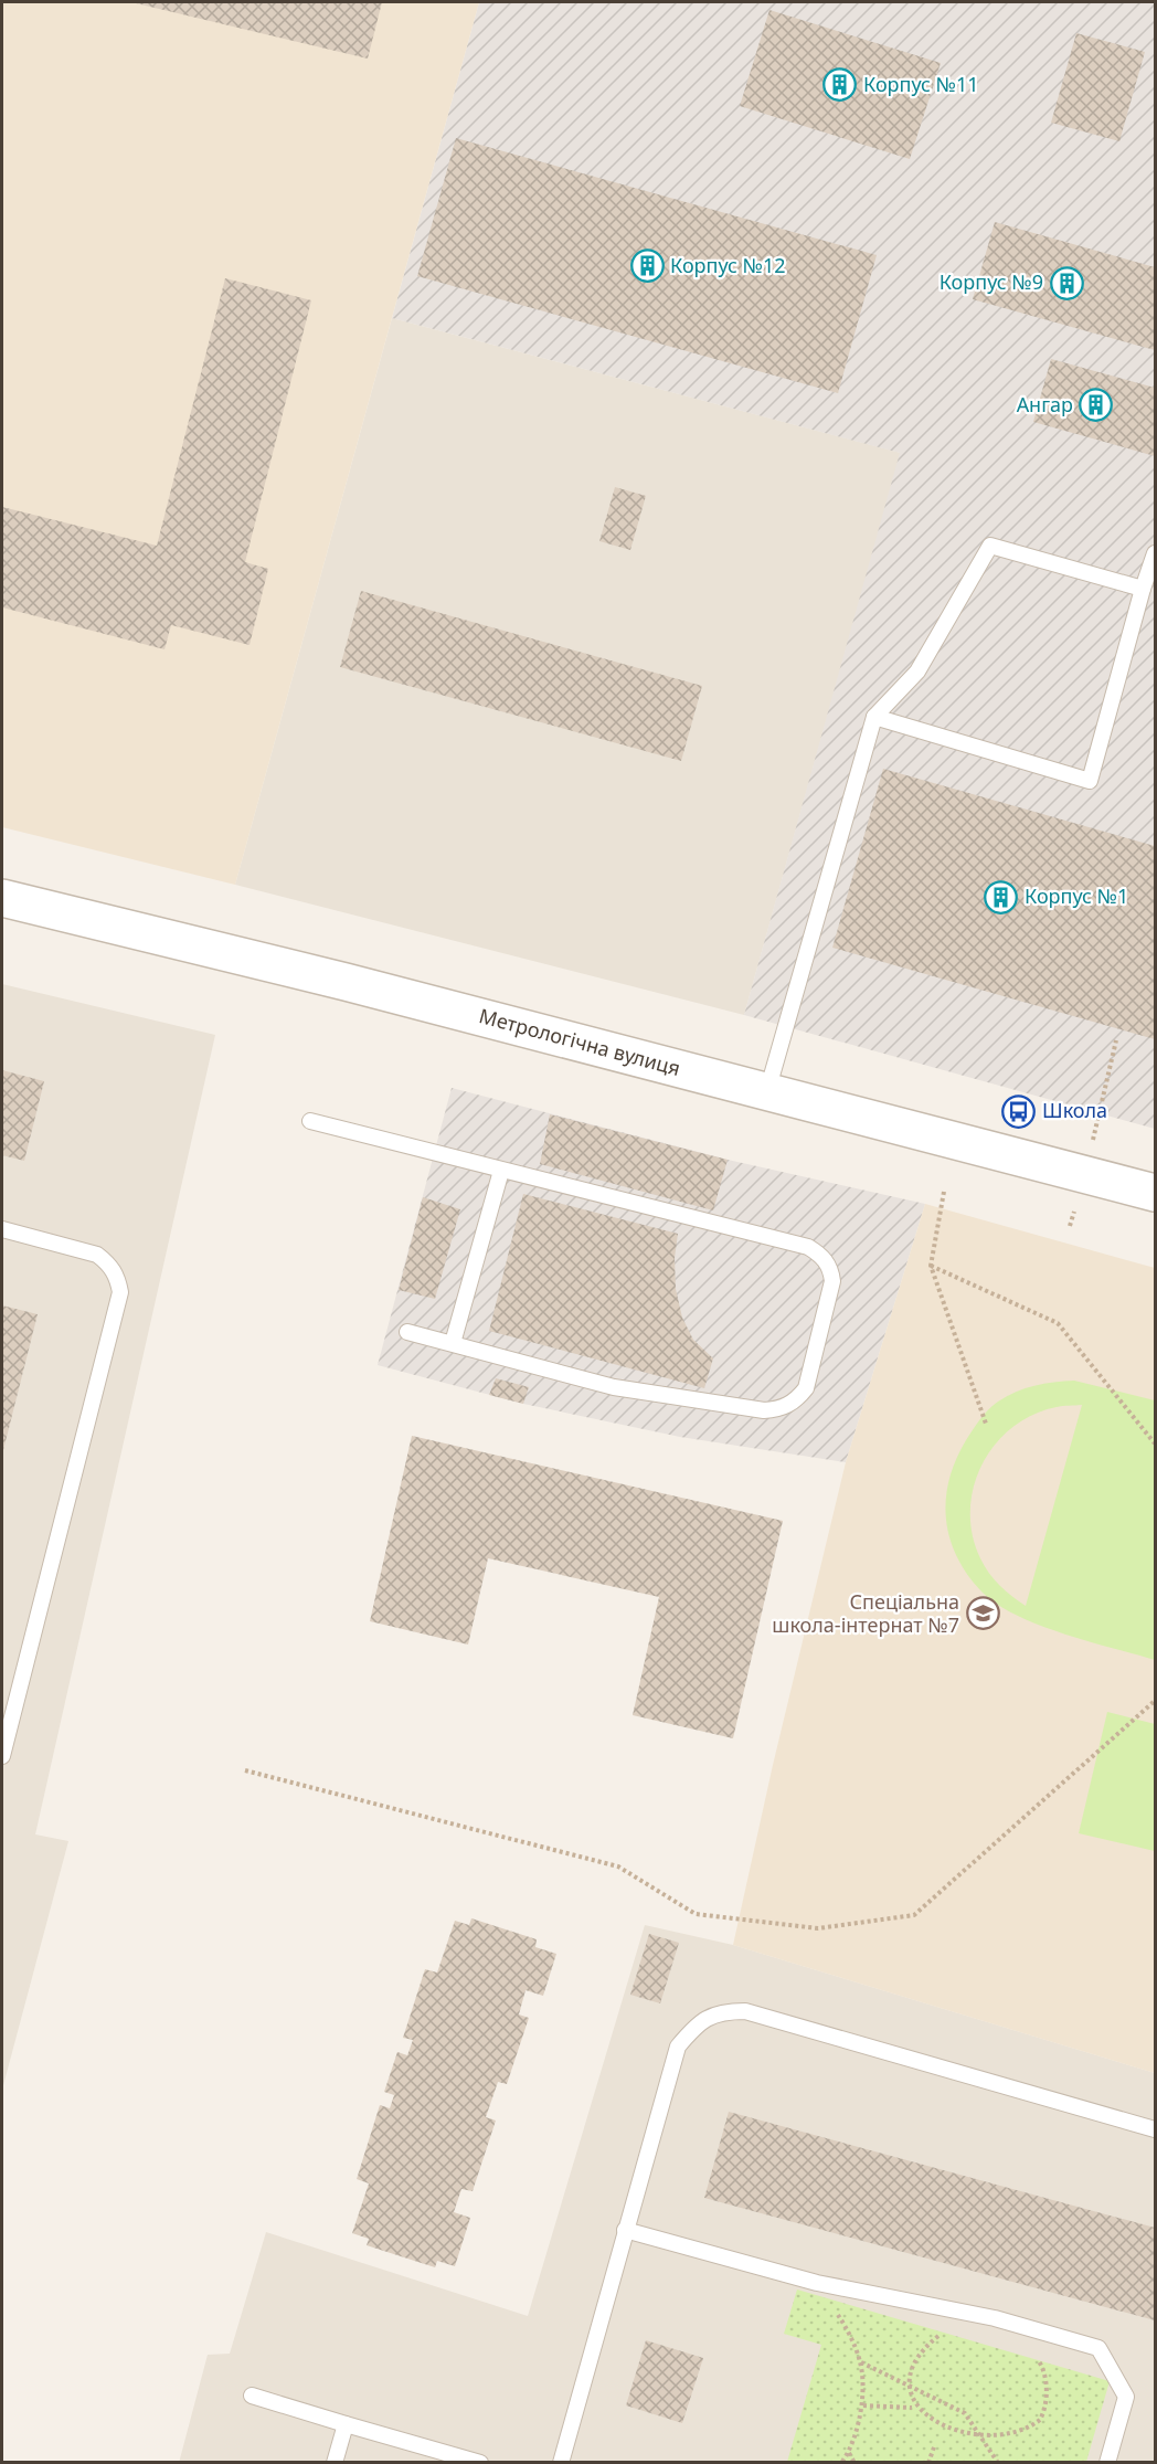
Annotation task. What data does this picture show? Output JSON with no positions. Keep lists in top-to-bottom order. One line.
{"streets":{"street":["Метрологічна вулиця"]},"places":{"building":["Корпус №11","Корпус №12","Корпус №9","Ангар","Корпус №1"],"bus stop":["Школа"],"school or university":["Спеціальна школа-інтернат №7"]}}
